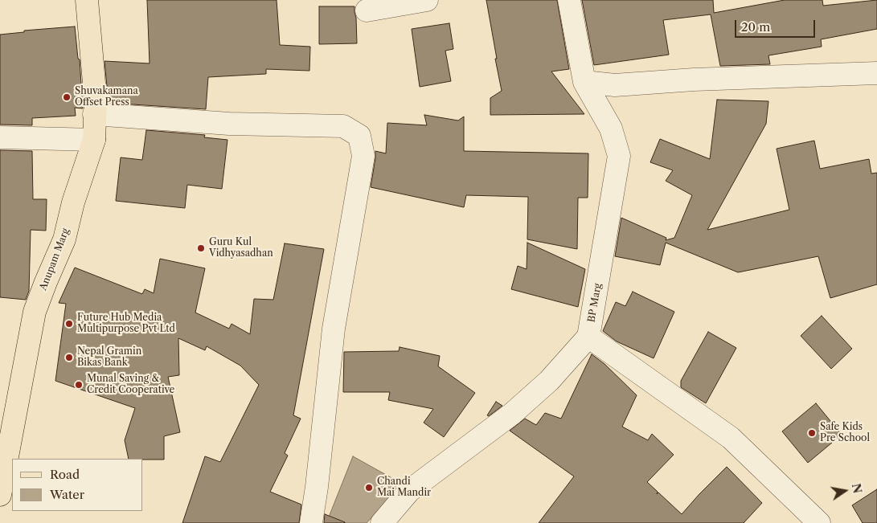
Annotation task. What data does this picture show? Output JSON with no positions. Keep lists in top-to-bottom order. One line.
{"streets":{"main road":["Anupam Marg"],"street":["BP Marg"]},"places":["Shuvakamana Offset Press","Guru Kul Vidhyasadhan","Future Hub Media Multipurpose Pvt Ltd","Nepal Gramin Bikas Bank","Munal Saving & Credit Cooperative","Safe Kids Pre School","Chandi Mai Mandir"],"legend":["Road","Water"],"scale_bar":"20 m","north":"right"}
